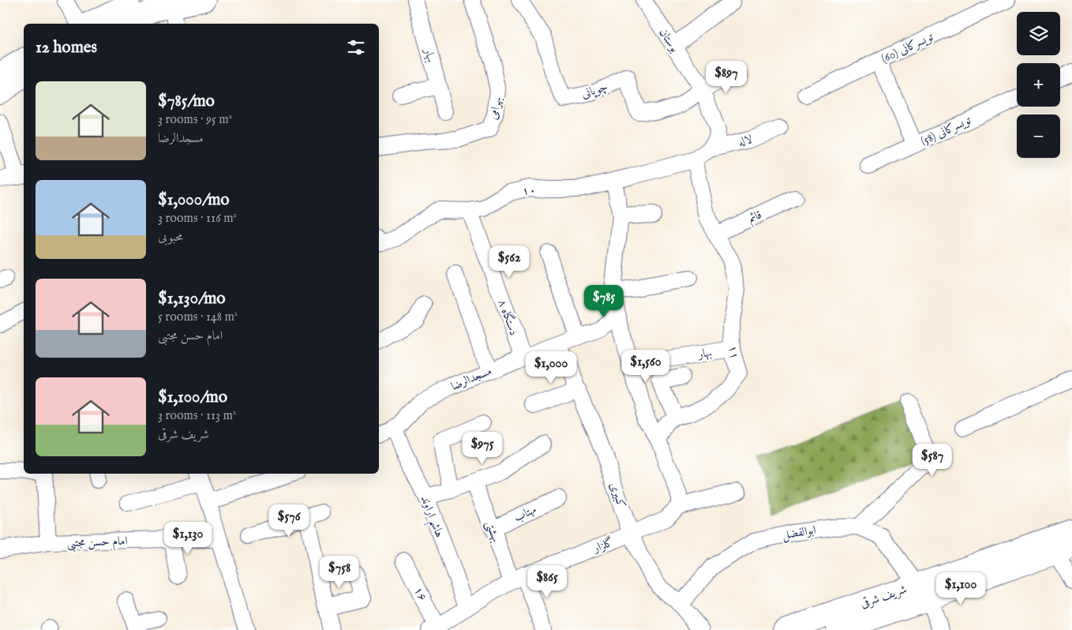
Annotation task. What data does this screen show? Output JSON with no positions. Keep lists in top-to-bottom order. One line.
{"streets":{"main road":["شریف شرقی"],"street":["بوستان","تویسرکانی (60)","بهار","چوپانی","بهرامی","تویسرکانی (58)","لاله","۱۰","قائم","۸ دستگاه","۱۱","مسجدالرضا","کبیری","مهتاب","هاشم اراوند","بهشتی","ابوالفضل","امام حسن مجتبی","گلزار","۱۶"]},"crossings":[["بوستان","چوپانی"],["بوستان","لاله"],["بهار","۱۱"],["۱۰","۸ دستگاه"],["۱۰","۱۱"],["قائم","۱۱"],["۸ دستگاه","مسجدالرضا"],["مسجدالرضا","کبیری"],["مسجدالرضا","هاشم اراوند"],["کبیری","ابوالفضل"],["کبیری","گلزار"],["مهتاب","بهشتی"],["هاشم اراوند","گلزار"],["بهشتی","گلزار"],["ابوالفضل","شریف شرقی"],["گلزار","۱۶"]],"page":{"map_buttons":["+","−"],"heading":"12 homes","price":["$897","$562","$785","$1,560","$1,000","$975","$587","$576","$1,130","$758","$865","$1,100"],"list":[{"name":"$785/mo","note":"3 rooms · 95 m² · مسجدالرضا"},{"name":"$1,000/mo","note":"3 rooms · 116 m² · محبوبی"},{"name":"$1,130/mo","note":"5 rooms · 148 m² · امام حسن مجتبی"},{"name":"$1,100/mo","note":"3 rooms · 113 m² · شریف شرقی"}]}}
